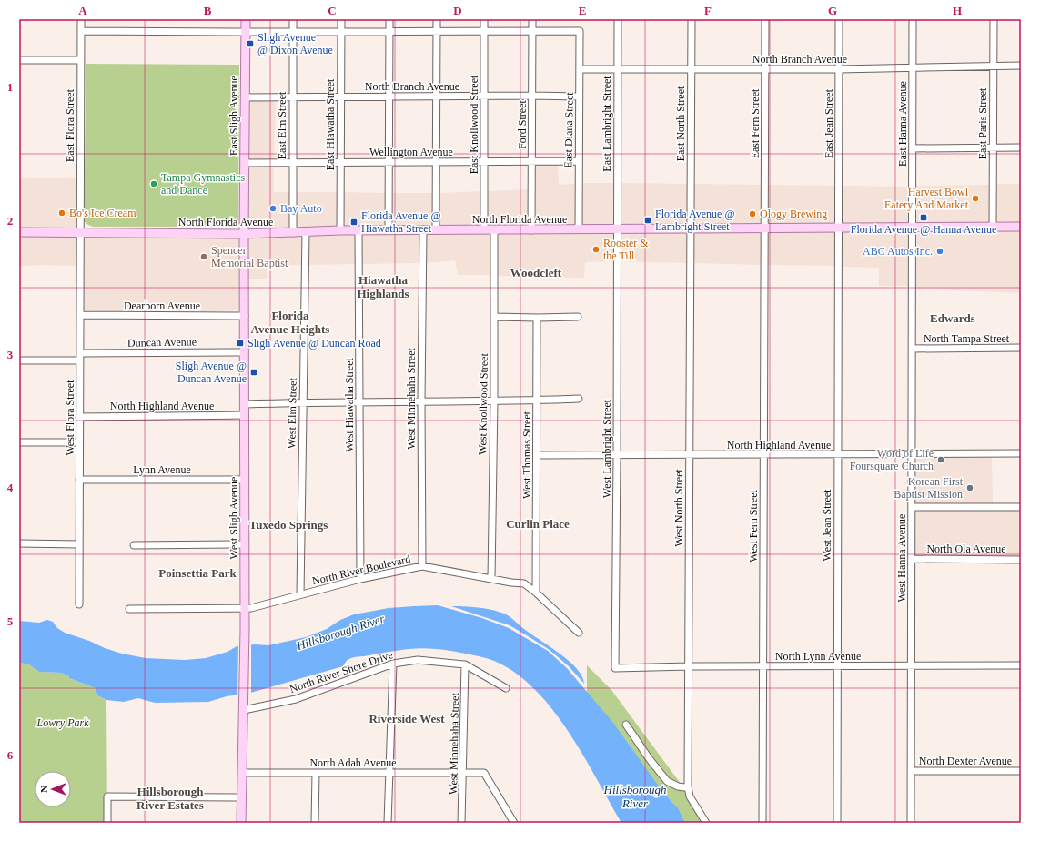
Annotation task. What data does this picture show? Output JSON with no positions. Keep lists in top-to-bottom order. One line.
{"streets":{"main road":["East Sligh Avenue","North Florida Avenue","West Sligh Avenue"],"street":["North Branch Avenue","East Lambright Street","East North Street","East Fern Street","East Jean Street","East Hanna Avenue","East Paris Street","East Hiawatha Street","East Knollwood Street","Ford Street","East Flora Street","East Elm Street","East Diana Street","Wellington Avenue","Dearborn Avenue","North Tampa Street","Duncan Avenue","West Minnehaha Street","West Knollwood Street","West Hiawatha Street","North Highland Avenue","West Elm Street","West Flora Street","West Lambright Street","West Thomas Street","Lynn Avenue","West North Street","West Jean Street","West Fern Street","North Ola Avenue","West Hanna Avenue","North River Boulevard","North Lynn Avenue","North River Shore Drive","North Dexter Avenue","North Adah Avenue"]},"crossings":[["North Branch Avenue","East Sligh Avenue"],["North Branch Avenue","East Lambright Street"],["North Branch Avenue","East North Street"],["North Branch Avenue","East Fern Street"],["North Branch Avenue","East Jean Street"],["North Branch Avenue","East Hanna Avenue"],["North Branch Avenue","East Paris Street"],["North Branch Avenue","East Hiawatha Street"],["North Branch Avenue","East Knollwood Street"],["North Branch Avenue","Ford Street"],["North Branch Avenue","East Elm Street"],["North Branch Avenue","East Diana Street"],["East Sligh Avenue","Wellington Avenue"],["East Sligh Avenue","North Florida Avenue"],["East Sligh Avenue","West Sligh Avenue"],["East Lambright Street","North Florida Avenue"],["East Lambright Street","West Lambright Street"],["East North Street","North Florida Avenue"],["East North Street","West North Street"],["East Fern Street","North Florida Avenue"],["East Fern Street","West Fern Street"],["East Jean Street","North Florida Avenue"],["East Jean Street","West Jean Street"],["East Hanna Avenue","North Florida Avenue"],["East Hanna Avenue","West Hanna Avenue"],["East Paris Street","North Florida Avenue"],["East Hiawatha Street","Wellington Avenue"],["East Hiawatha Street","North Florida Avenue"],["East Knollwood Street","Wellington Avenue"],["East Knollwood Street","North Florida Avenue"],["Ford Street","East Diana Street"],["Ford Street","Wellington Avenue"],["Ford Street","North Florida Avenue"],["East Flora Street","North Florida Avenue"],["East Flora Street","West Flora Street"],["East Elm Street","Wellington Avenue"],["East Elm Street","North Florida Avenue"],["East Diana Street","Wellington Avenue"],["East Diana Street","North Florida Avenue"],["North Florida Avenue","West Minnehaha Street"],["North Florida Avenue","West Knollwood Street"],["North Florida Avenue","West Hiawatha Street"],["North Florida Avenue","West Elm Street"],["North Florida Avenue","West Flora Street"],["North Florida Avenue","West Lambright Street"],["North Florida Avenue","West North Street"],["North Florida Avenue","West Sligh Avenue"],["North Florida Avenue","West Jean Street"],["North Florida Avenue","West Fern Street"],["North Florida Avenue","West Hanna Avenue"],["Dearborn Avenue","West Flora Street"],["Dearborn Avenue","West Sligh Avenue"],["North Tampa Street","West Hanna Avenue"],["Duncan Avenue","West Flora Street"],["Duncan Avenue","West Sligh Avenue"],["West Minnehaha Street","North River Boulevard"],["West Minnehaha Street","North River Shore Drive"],["West Minnehaha Street","North Adah Avenue"],["West Knollwood Street","North River Boulevard"],["West Hiawatha Street","North River Boulevard"],["North Highland Avenue","West Flora Street"],["North Highland Avenue","West Lambright Street"],["North Highland Avenue","West Thomas Street"],["North Highland Avenue","West North Street"],["North Highland Avenue","West Sligh Avenue"],["North Highland Avenue","West Jean Street"],["North Highland Avenue","West Fern Street"],["North Highland Avenue","West Hanna Avenue"],["West Elm Street","North River Boulevard"],["West Flora Street","Lynn Avenue"],["West Lambright Street","North Lynn Avenue"],["West Thomas Street","North River Boulevard"],["Lynn Avenue","West Sligh Avenue"],["West North Street","North Lynn Avenue"],["West Sligh Avenue","North River Boulevard"],["West Sligh Avenue","North River Shore Drive"],["West Sligh Avenue","North Adah Avenue"],["West Jean Street","North Lynn Avenue"],["West Fern Street","North Lynn Avenue"],["North Ola Avenue","West Hanna Avenue"],["West Hanna Avenue","North Lynn Avenue"],["West Hanna Avenue","North Dexter Avenue"]],"districts":["Woodcleft","Hiawatha Highlands","Florida Avenue Heights","Edwards","Curlin Place","Tuxedo Springs","Poinsettia Park","Riverside West","Hillsborough River Estates"],"water":["Hillsborough River"],"parks":["Lowry Park"],"places":{"transit":["Sligh Avenue @ Dixon Avenue","Florida Avenue @ Hanna Avenue","Florida Avenue @ Lambright Street","Florida Avenue @ Hiawatha Street","Sligh Avenue @ Duncan Road","Sligh Avenue @ Duncan Avenue"],"other":["Tampa Gymnastics and Dance","Harvest Bowl Eatery And Market","Bay Auto","Bo's Ice Cream","Ology Brewing","Rooster & the Till","ABC Autos Inc.","Spencer Memorial Baptist","Word of Life Foursquare Church","Korean First Baptist Mission"]},"north":"left","grid":{"columns":["A","B","C","D","E","F","G","H"],"rows":["1","2","3","4","5","6"]}}
